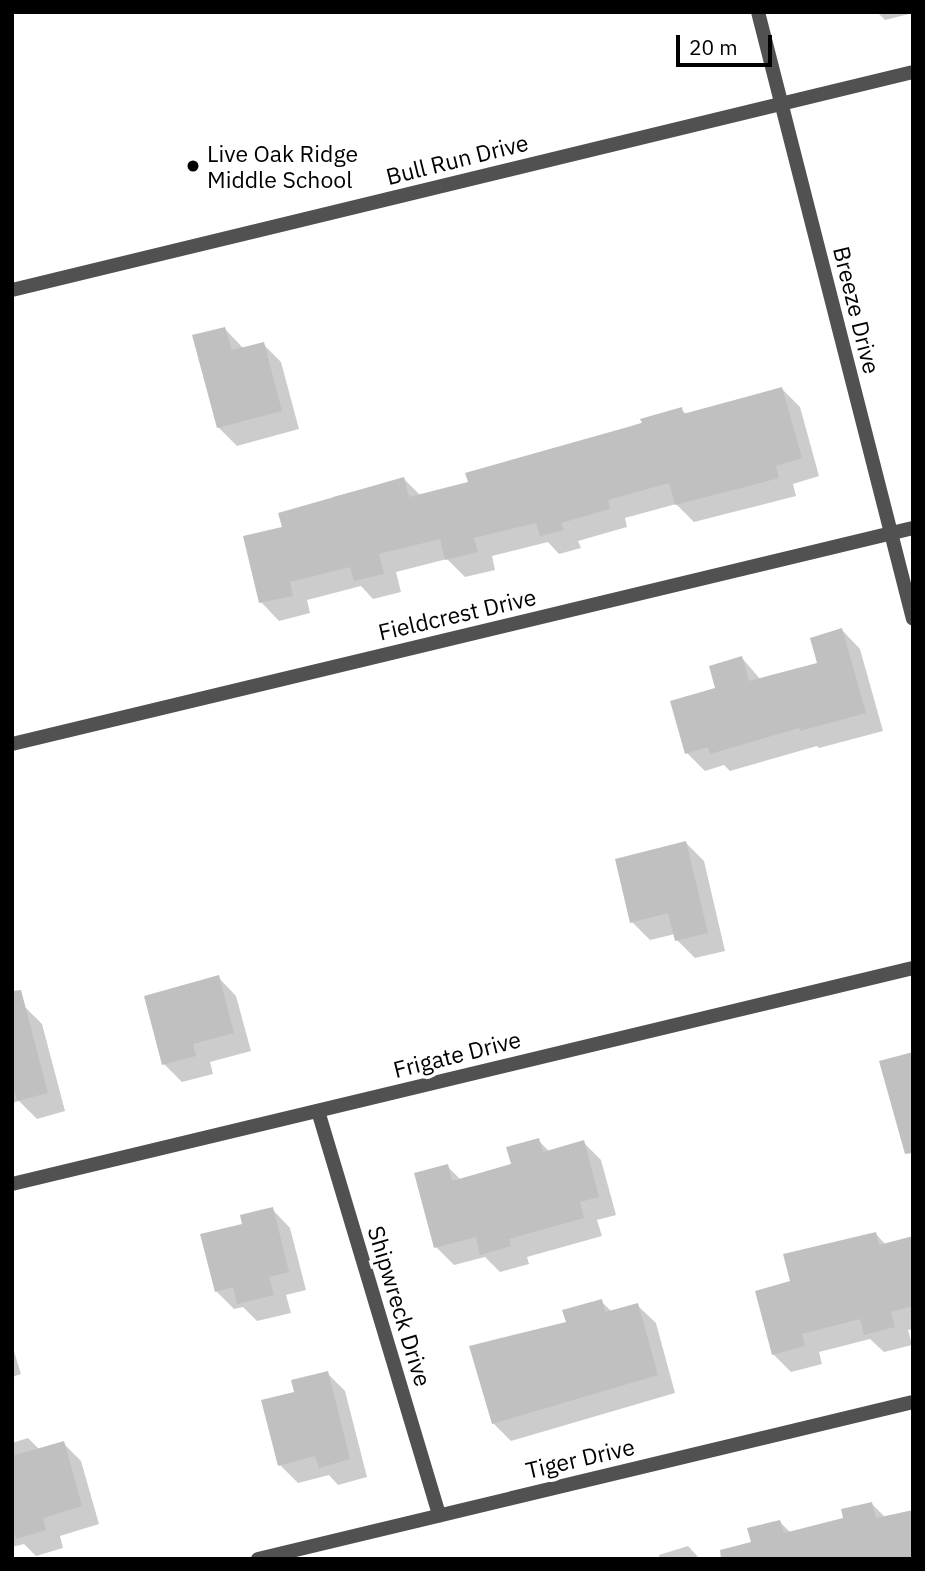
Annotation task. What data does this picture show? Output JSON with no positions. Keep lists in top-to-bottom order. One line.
{"streets":{"street":["Bull Run Drive","Breeze Drive","Fieldcrest Drive","Frigate Drive","Shipwreck Drive","Tiger Drive"]},"crossings":[["Bull Run Drive","Breeze Drive"],["Breeze Drive","Fieldcrest Drive"],["Frigate Drive","Shipwreck Drive"],["Shipwreck Drive","Tiger Drive"]],"places":["Live Oak Ridge Middle School"],"scale_bar":"20 m"}
